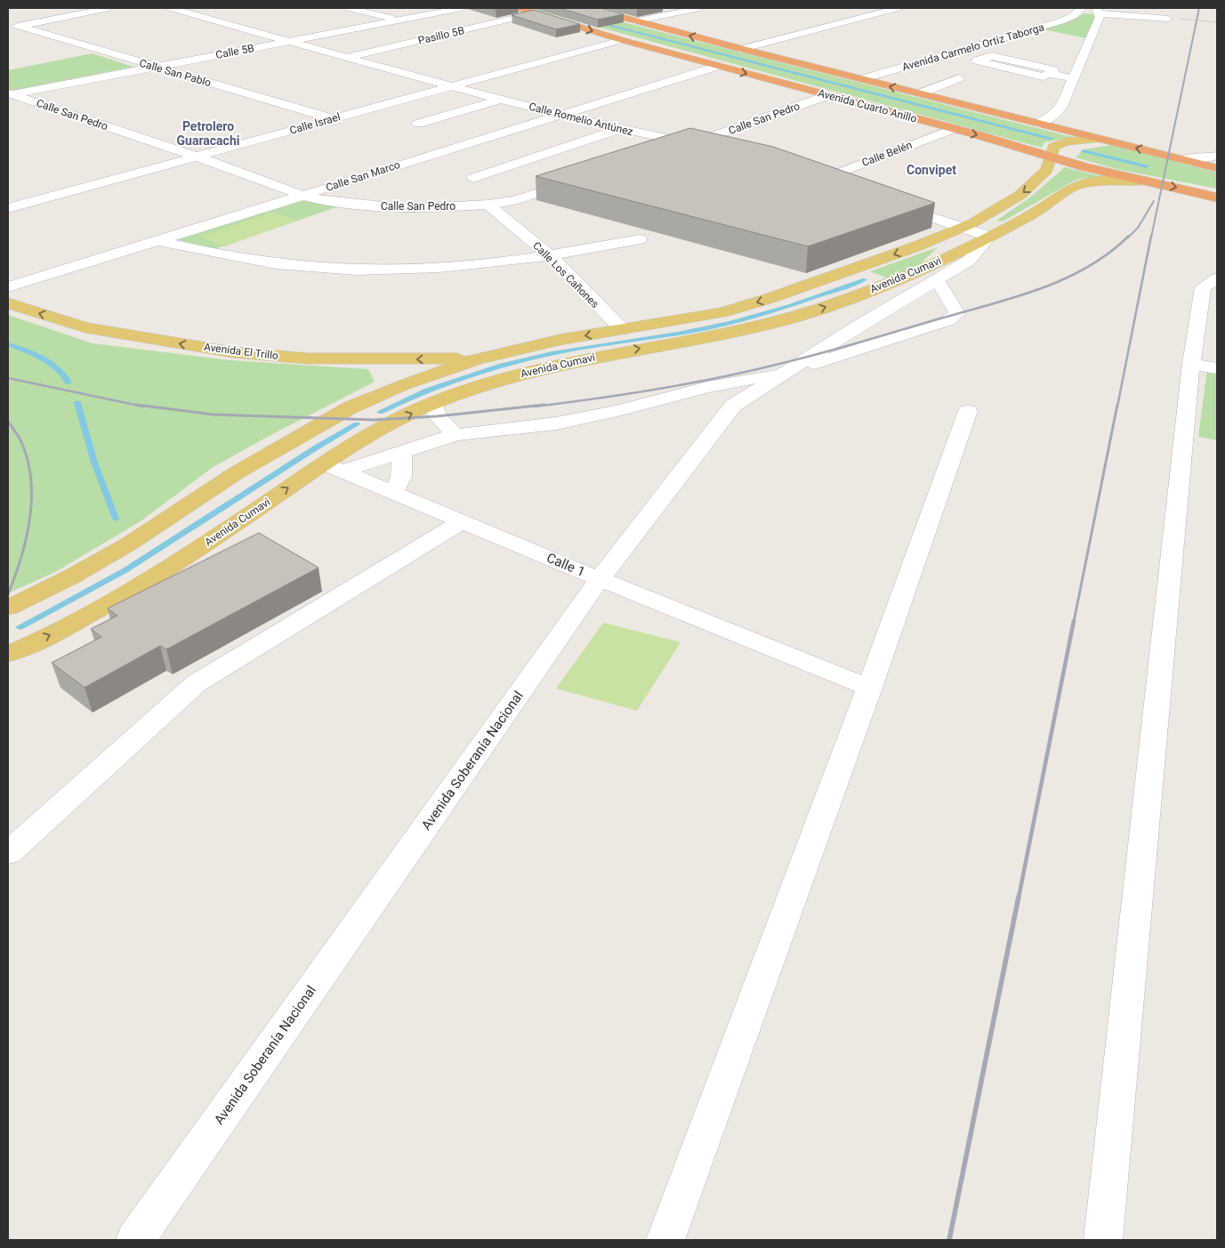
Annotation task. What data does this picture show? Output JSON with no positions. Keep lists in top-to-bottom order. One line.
{"streets":{"highway":["Avenida Cuarto Anillo"],"main road":["Avenida Cumavi","Avenida El Trillo"],"street":["Pasillo 5B","Avenida Carmelo Ortiz Taborga","Calle 5B","Calle San Pablo","Calle San Pedro","Calle Romelio Antúnez","Calle Israel","Calle Belén","Calle San Marco","Calle Los Cañones","Calle 1","Avenida Soberanía Nacional"]},"crossings":[["Pasillo 5B","Avenida Cuarto Anillo"],["Pasillo 5B","Calle Romelio Antúnez"],["Avenida Carmelo Ortiz Taborga","Avenida Cuarto Anillo"],["Calle 5B","Calle San Pablo"],["Calle 5B","Calle San Pedro"],["Calle 5B","Calle Romelio Antúnez"],["Calle San Pablo","Calle Israel"],["Avenida Cuarto Anillo","Calle San Pedro"],["Avenida Cuarto Anillo","Calle Israel"],["Avenida Cuarto Anillo","Calle Belén"],["Avenida Cuarto Anillo","Calle San Marco"],["Avenida Cuarto Anillo","Avenida Cumavi"],["Calle San Pedro","Calle Romelio Antúnez"],["Calle San Pedro","Calle Israel"],["Calle San Pedro","Calle San Marco"],["Calle San Pedro","Calle Los Cañones"],["Calle Romelio Antúnez","Calle Israel"],["Calle Romelio Antúnez","Calle San Marco"],["Calle Los Cañones","Avenida Cumavi"],["Avenida Cumavi","Avenida El Trillo"],["Avenida Cumavi","Calle 1"],["Avenida Cumavi","Avenida Soberanía Nacional"],["Calle 1","Avenida Soberanía Nacional"]],"one_way":["Avenida El Trillo"],"districts":["Petrolero Guaracachi","Convipet"]}
